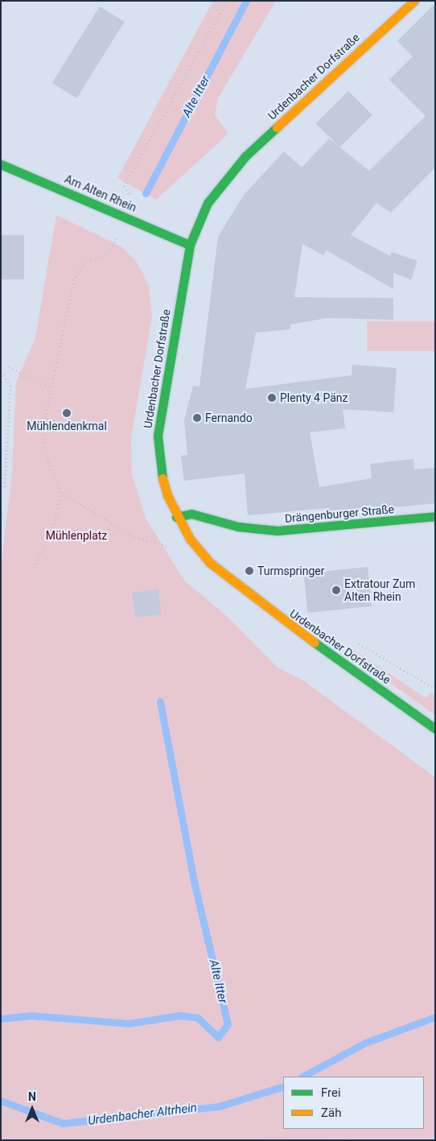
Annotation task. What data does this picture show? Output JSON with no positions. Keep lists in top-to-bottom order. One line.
{"streets":{"street":["Urdenbacher Dorfstraße","Am Alten Rhein","Drängenburger Straße"]},"crossings":[["Urdenbacher Dorfstraße","Am Alten Rhein"],["Urdenbacher Dorfstraße","Drängenburger Straße"]],"water":["Alte Itter","Urdenbacher Altrhein"],"parks":["Mühlenplatz"],"places":["Plenty 4 Pänz","Mühlendenkmal","Fernando","Turmspringer","Extratour Zum Alten Rhein"],"legend":["Frei","Zäh"],"north":"top"}
